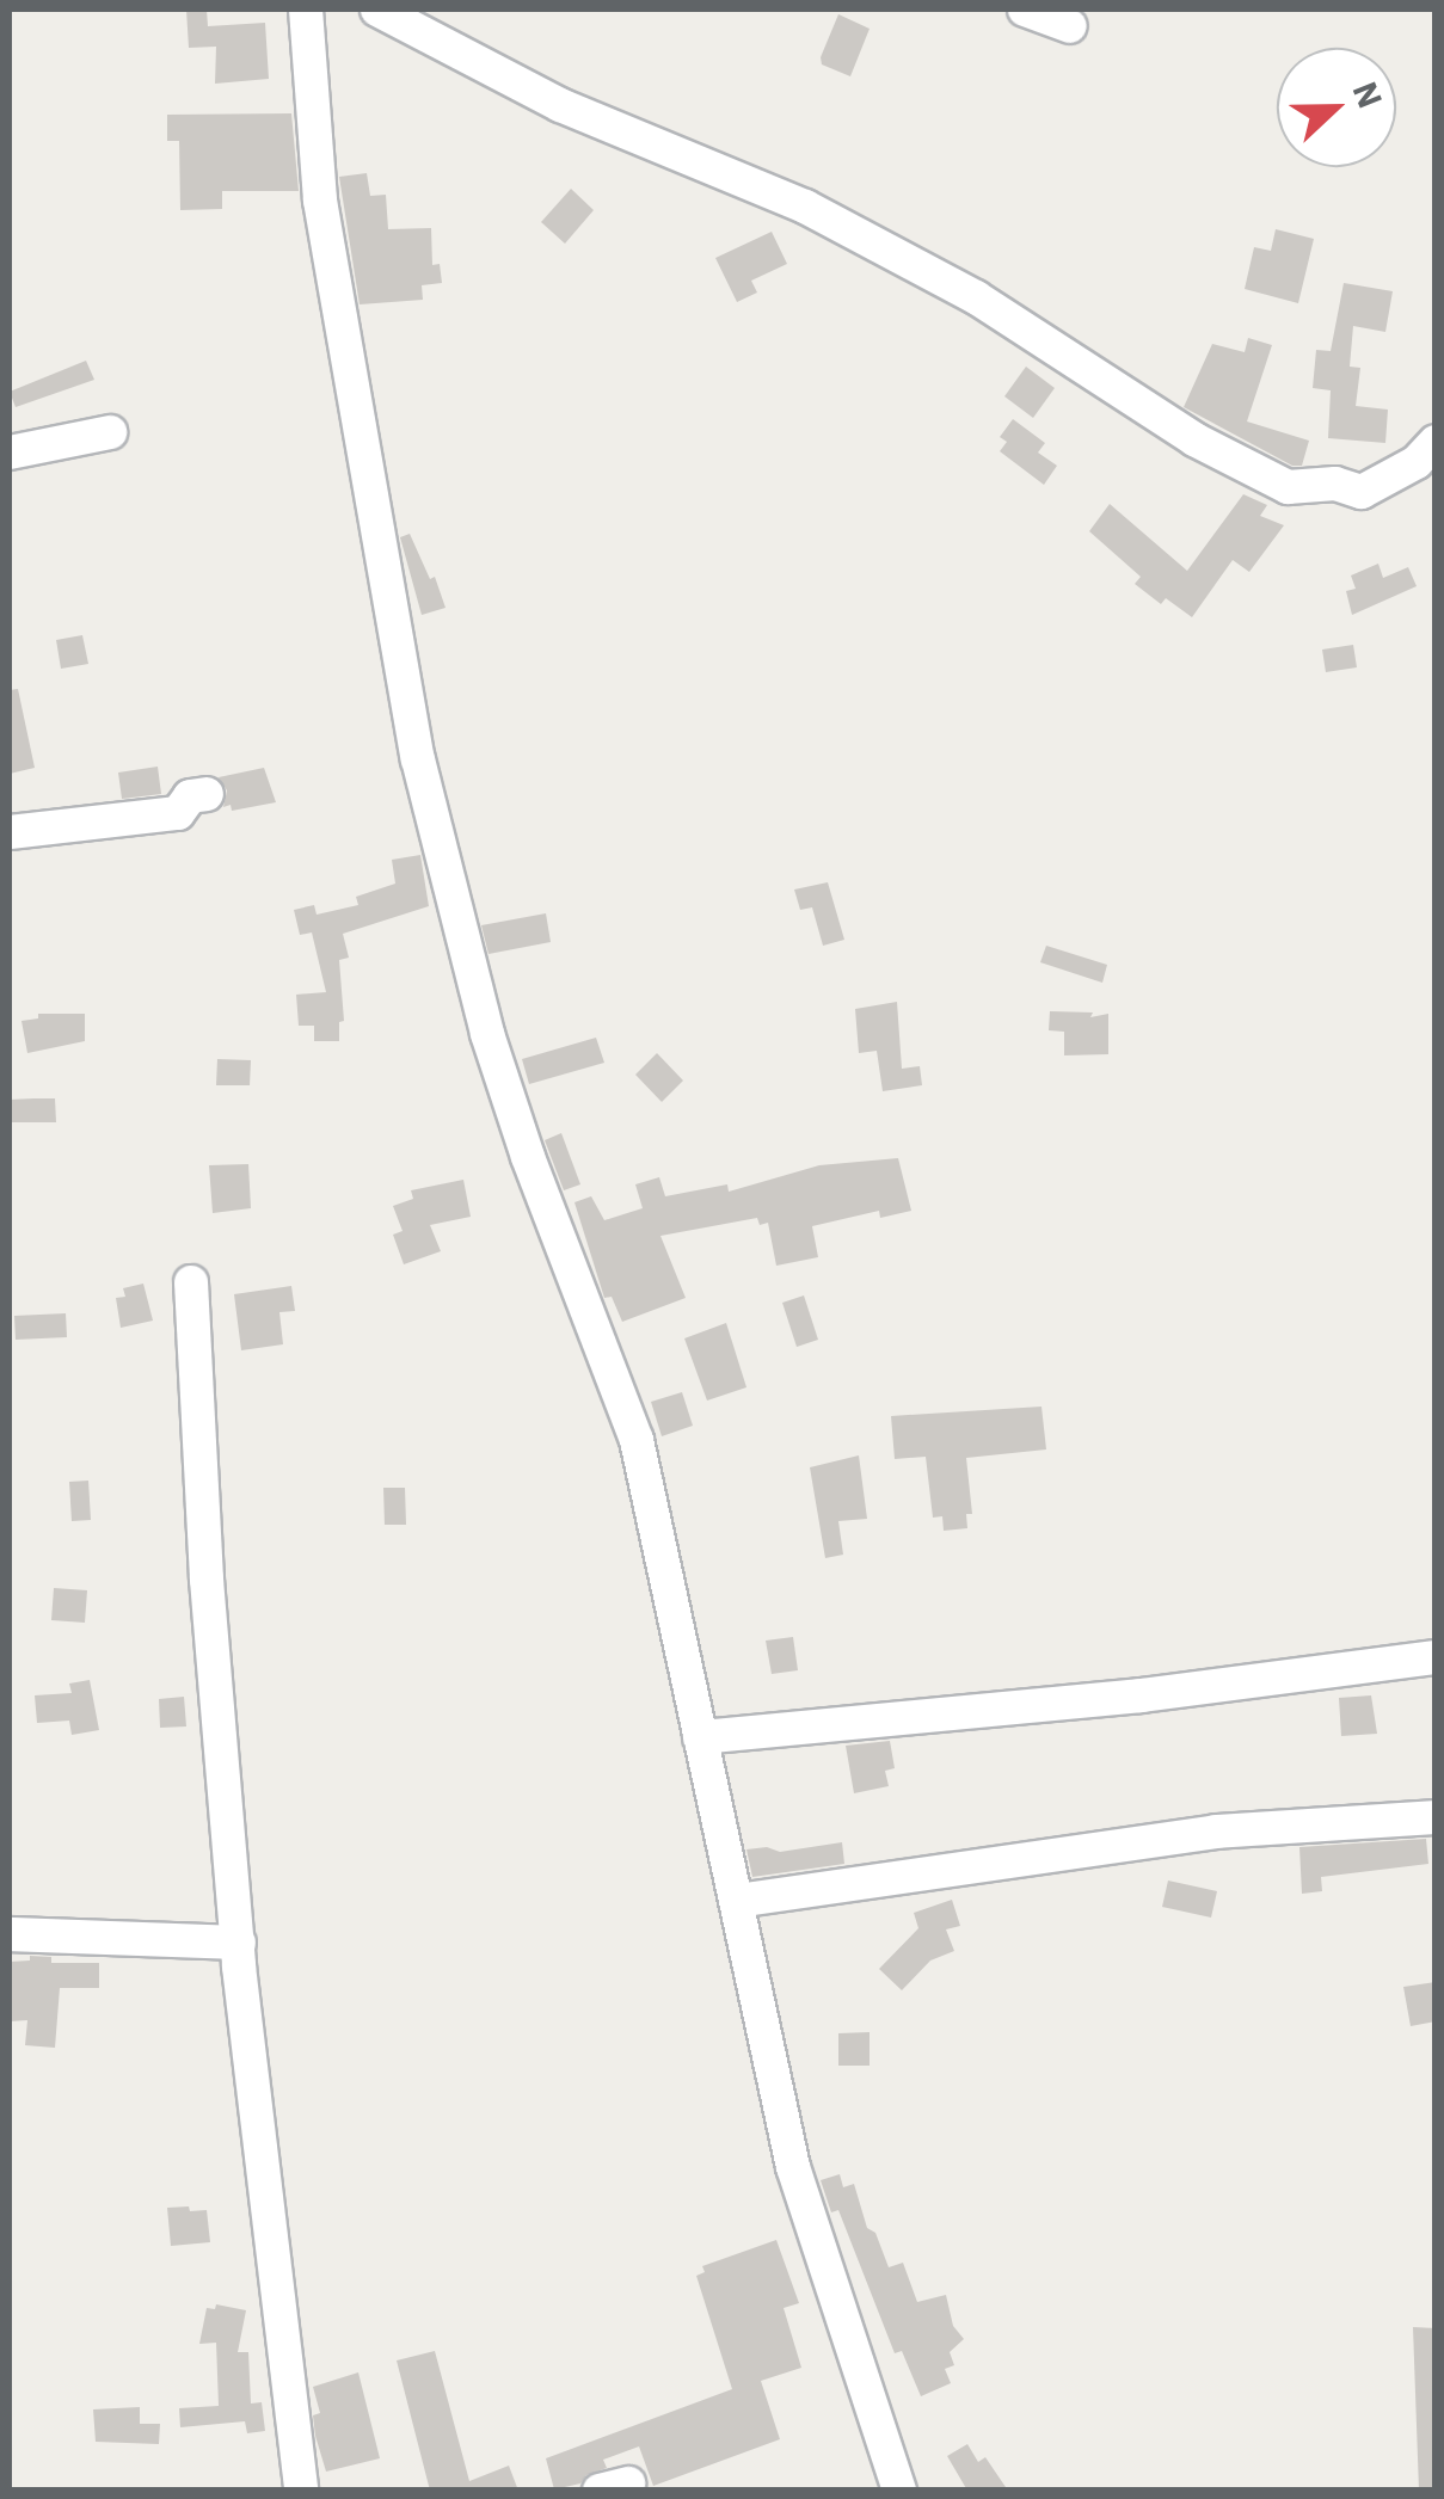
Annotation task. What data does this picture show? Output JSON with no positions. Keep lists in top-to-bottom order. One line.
{"north":"right"}
